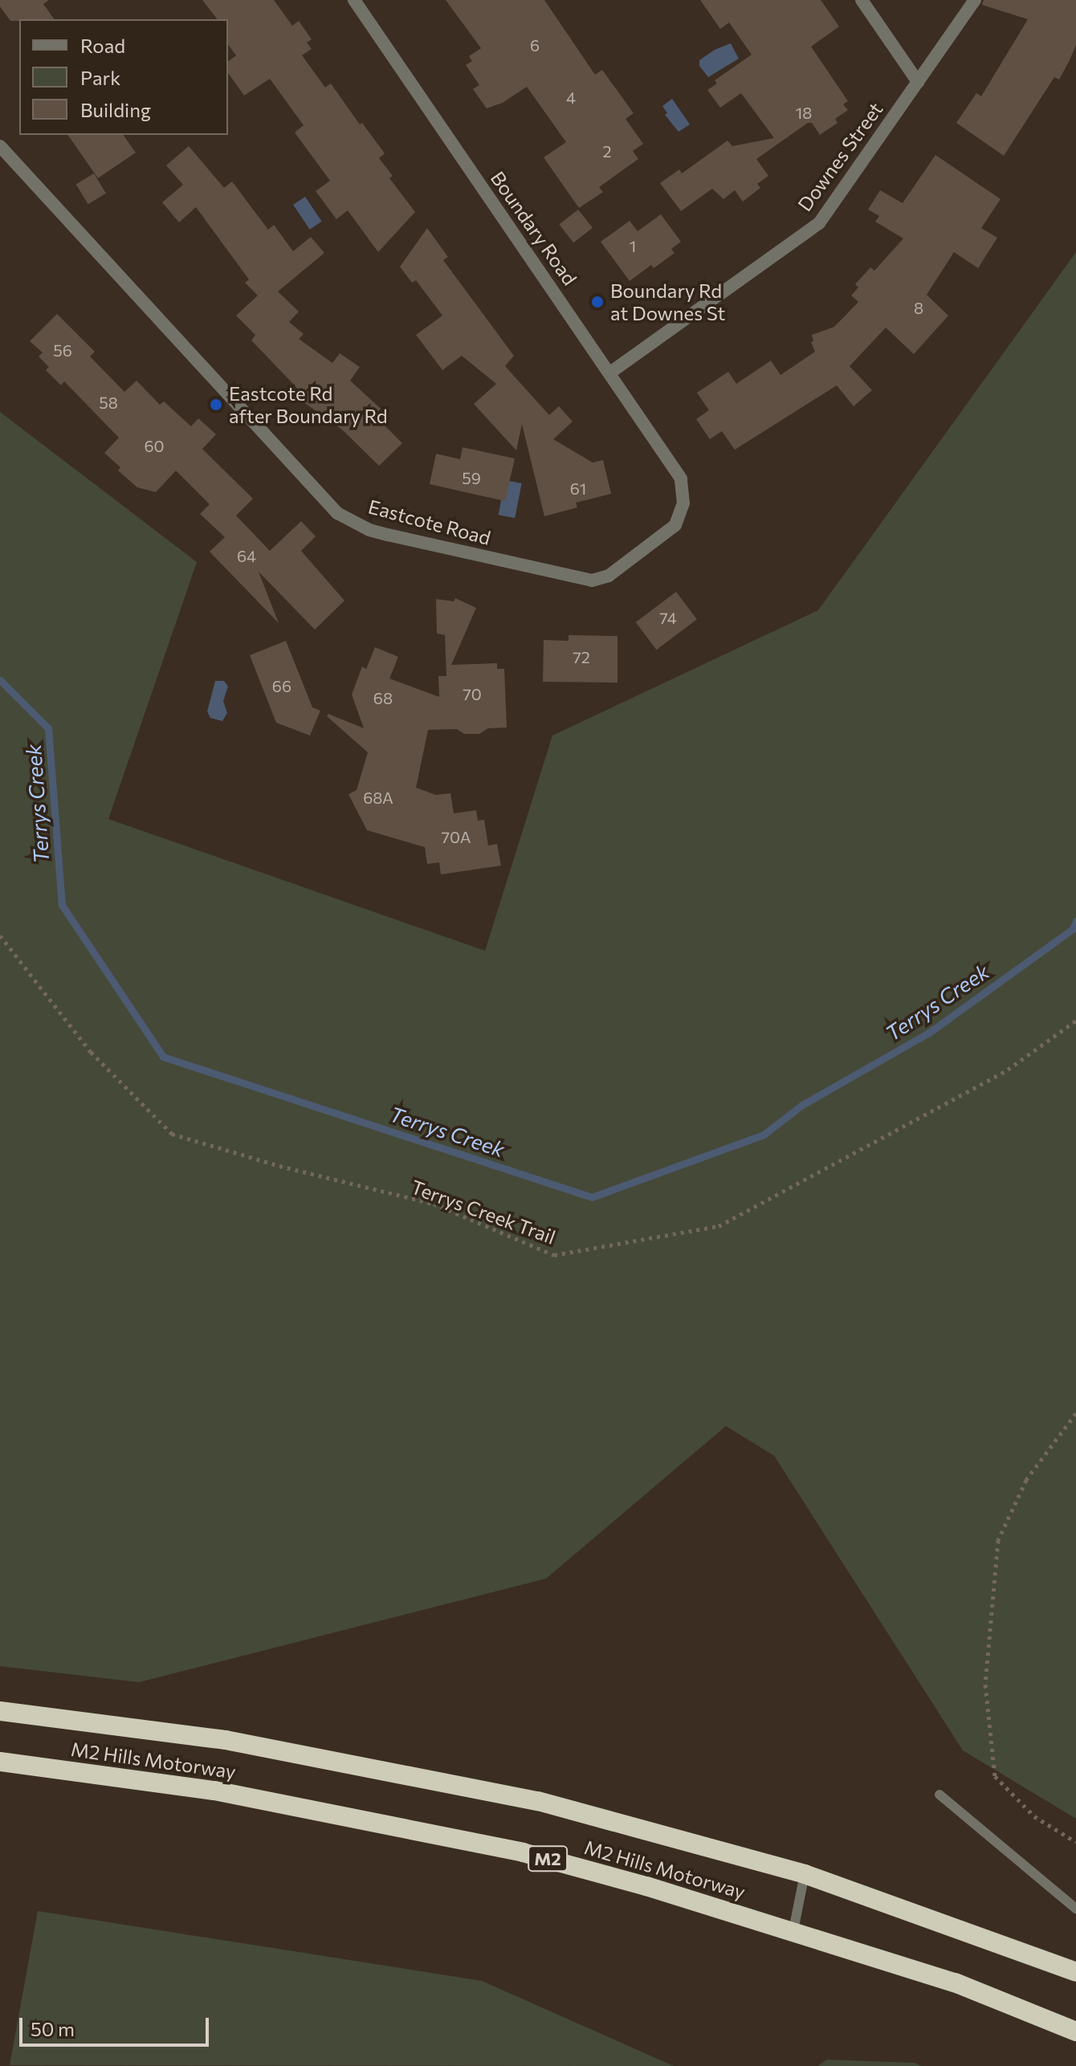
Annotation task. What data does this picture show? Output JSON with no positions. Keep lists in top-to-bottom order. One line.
{"streets":{"highway":["M2 Hills Motorway","M2"],"street":["Downes Street","Boundary Road","Eastcote Road"],"path":["Terrys Creek Trail"]},"crossings":[["Downes Street","Boundary Road"],["Boundary Road","Eastcote Road"]],"water":["Terrys Creek"],"places":["Boundary Rd at Downes St","Eastcote Rd after Boundary Rd"],"house_numbers":["6","4","18","2","1","8","56","58","60","59","61","64","74","72","66","70","68","68A","70A"],"legend":["Road","Park","Building"],"scale_bar":"50 m"}
